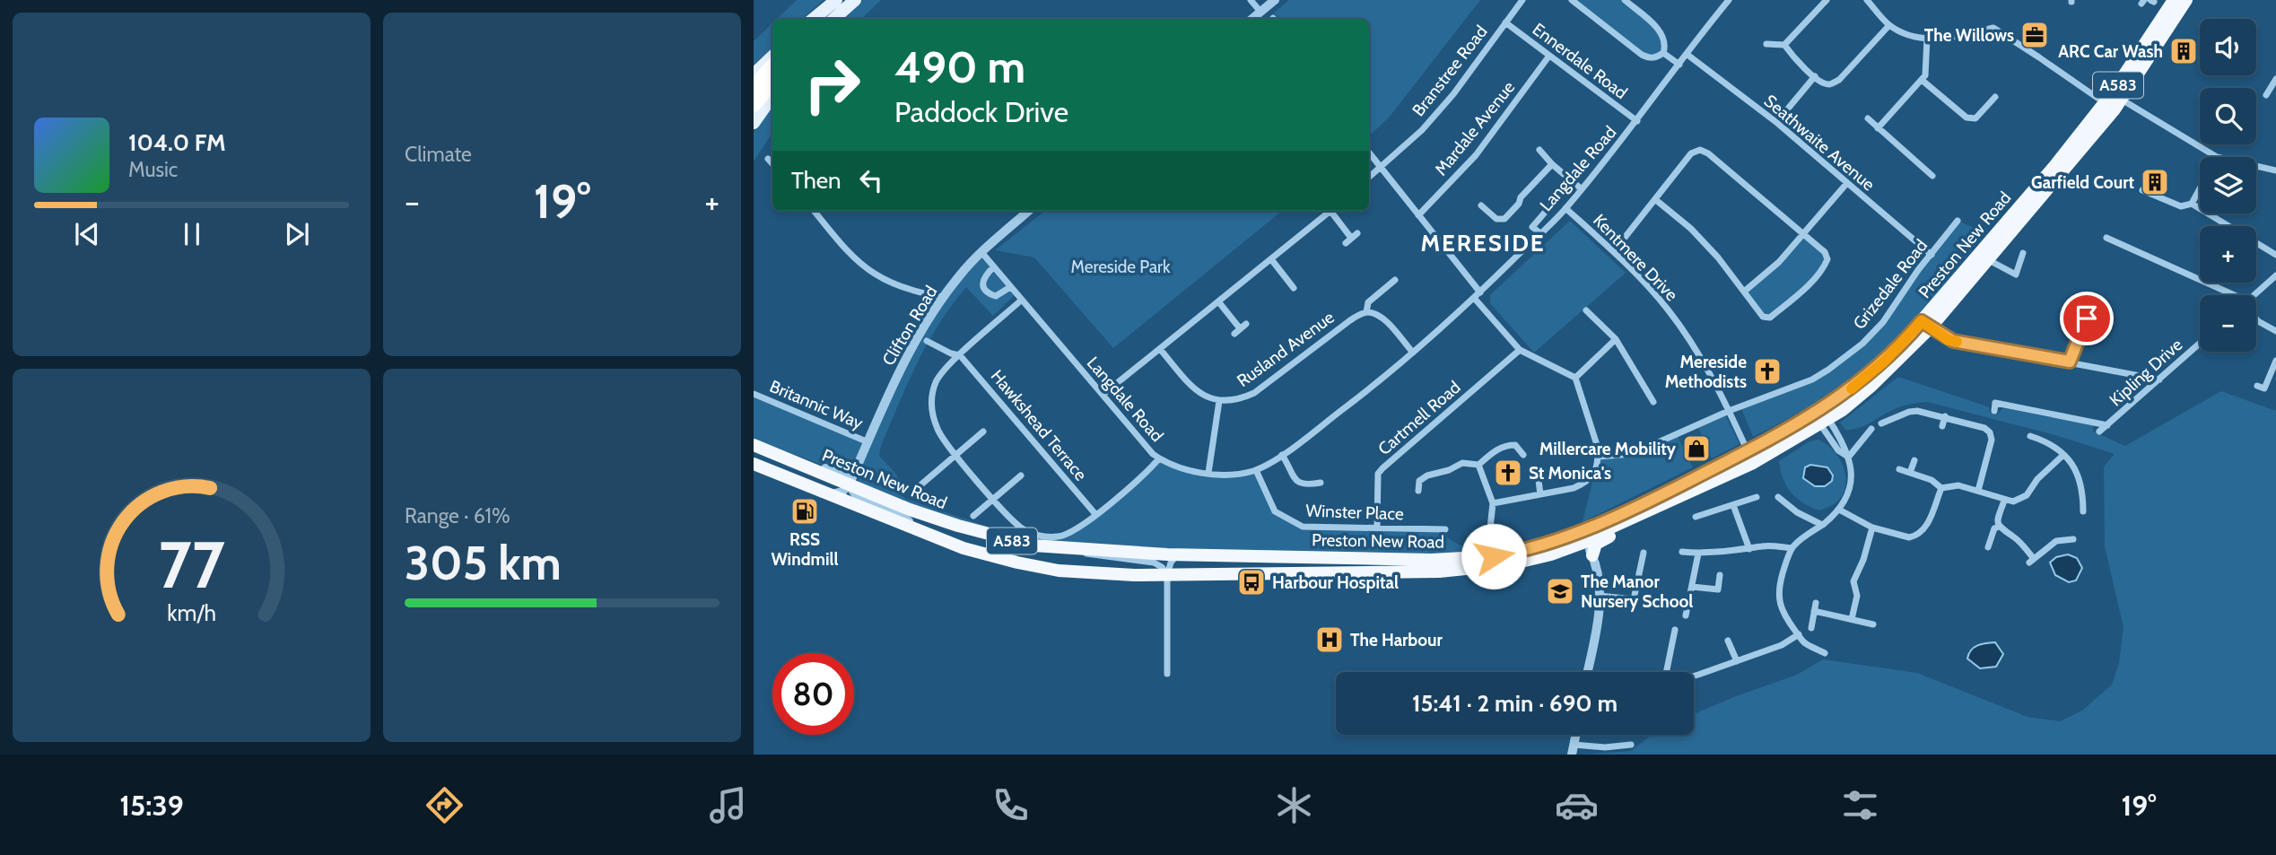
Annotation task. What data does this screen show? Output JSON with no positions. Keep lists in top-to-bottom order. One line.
{"streets":{"highway":["A583","Preston New Road"],"street":["Ennerdale Road","Branstree Road","Mardale Avenue","Seathwaite Avenue","Langdale Road","Kentmere Drive","Grizedale Road","Clifton Road","Rusland Avenue","Kipling Drive","Britannic Way","Cartmell Road","Hawkshead Terrace","Winster Place"]},"crossings":[["Ennerdale Road","Branstree Road"],["Ennerdale Road","Mardale Avenue"],["Ennerdale Road","Langdale Road"],["A583","Preston New Road"],["A583","Clifton Road"],["Seathwaite Avenue","Langdale Road"],["Seathwaite Avenue","Grizedale Road"],["Langdale Road","Kentmere Drive"],["Langdale Road","Clifton Road"],["Langdale Road","Winster Place"],["Preston New Road","Kentmere Drive"],["Preston New Road","Clifton Road"],["Kentmere Drive","Grizedale Road"],["Clifton Road","Britannic Way"],["Cartmell Road","Winster Place"]],"districts":["MERESIDE"],"parks":["Mereside Park"],"places":{"office":["The Willows"],"building":["ARC Car Wash","Garfield Court"],"church":["Mereside Methodists","St Monica's"],"shop":["Millercare Mobility"],"fuel station":["RSS Windmill"],"bus stop":["Harbour Hospital"],"school or university":["The Manor Nursery School"],"hospital":["The Harbour"]},"page":{"tile":["Climate",["Range · 61%","305 km"]],"map_buttons":["+","−"],"turn":["490 m","Paddock Drive"],"song":["104.0 FM","Music"],"then":"Then","heat":["−","19°","+"],"limit":"80","trip":"15:41 · 2 min · 690 m","tabs":["15:39","19°"],"gauge":["77","km/h"]}}
